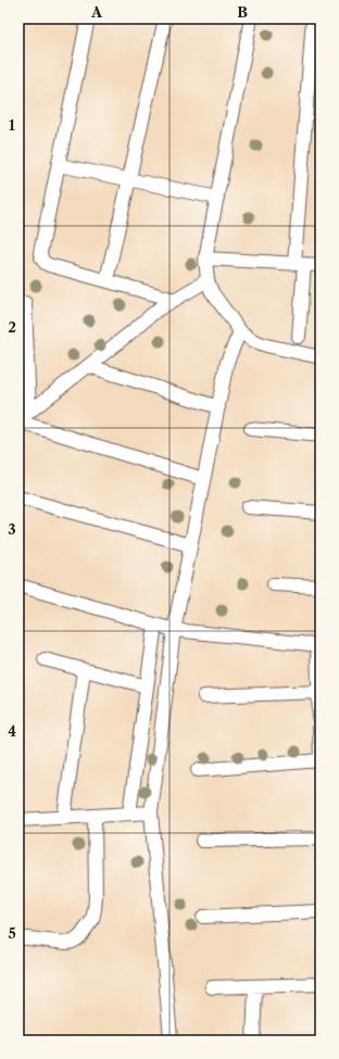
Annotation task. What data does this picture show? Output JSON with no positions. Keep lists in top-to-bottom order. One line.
{"grid":{"columns":["A","B"],"rows":["1","2","3","4","5"]}}
